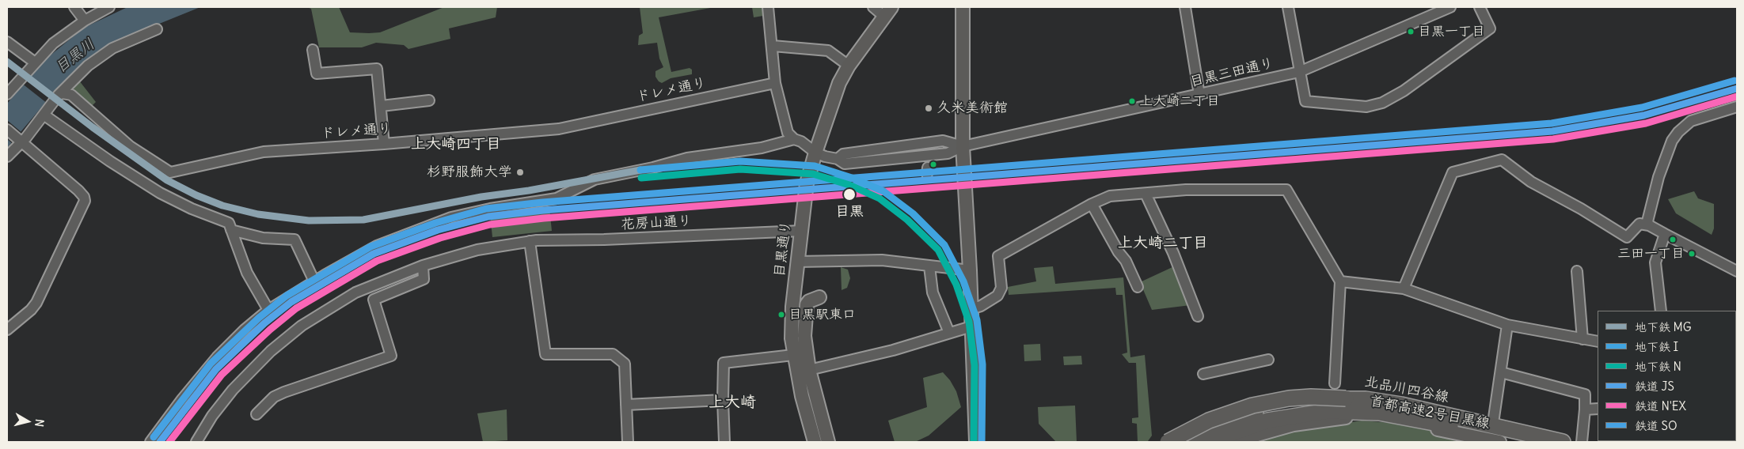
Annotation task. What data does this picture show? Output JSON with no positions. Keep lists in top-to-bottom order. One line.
{"streets":{"highway":["首都高速2号目黒線"],"main road":["目黒通り","北品川四谷線"],"street":["目黒三田通り","ドレメ通り","花房山通り"]},"crossings":[["花房山通り","目黒通り"]],"districts":["上大崎四丁目","上大崎二丁目","上大崎"],"water":["目黒川"],"places":["目黒一丁目","上大崎二丁目","久米美術館","杉野服飾大学","目黒","三田一丁目","目黒駅東口"],"lines":["metro line MG","rail line SO","rail line JS","rail line N'EX","metro line I","metro line N"],"legend":["地下鉄 MG","地下鉄 I","地下鉄 N","鉄道 JS","鉄道 N'EX","鉄道 SO"],"north":"right"}
